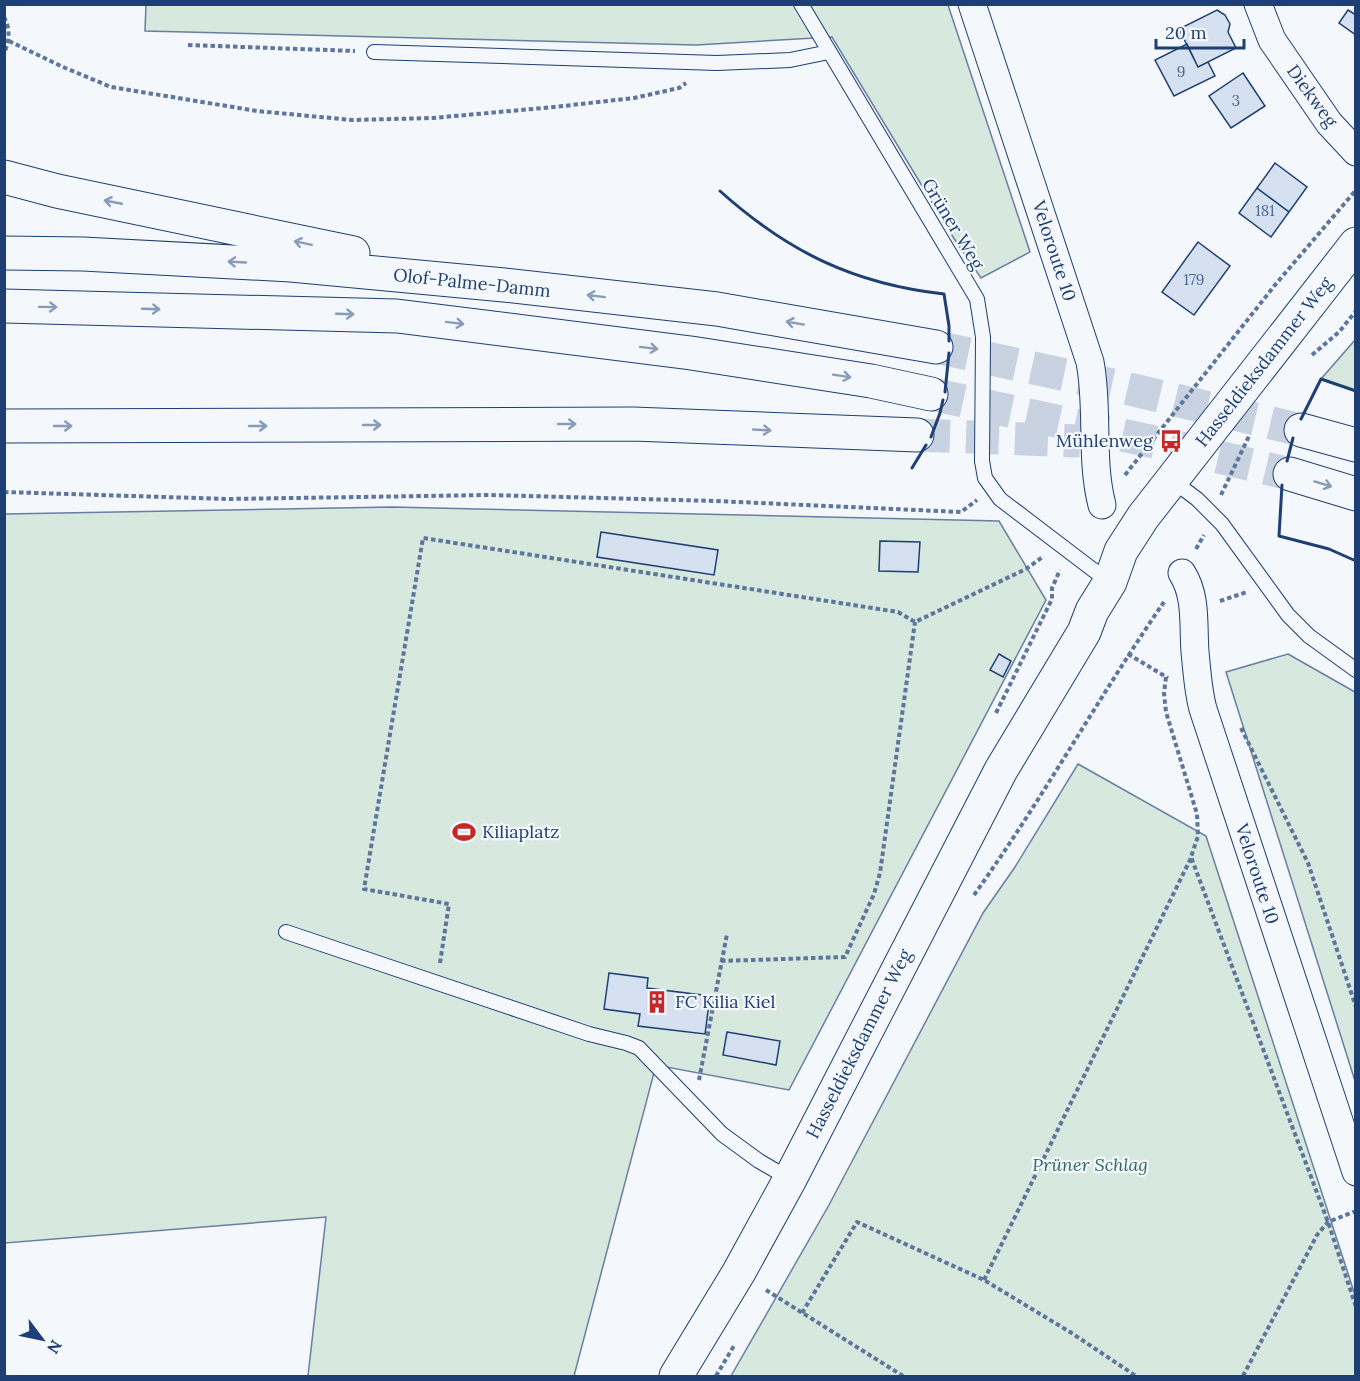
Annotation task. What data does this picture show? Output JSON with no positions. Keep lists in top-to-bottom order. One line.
{"streets":{"main road":["Olof-Palme-Damm","Hasseldieksdammer Weg"],"street":["Diekweg","Veloroute 10"],"lane":["Grüner Weg"]},"parks":["Prüner Schlag"],"places":{"bus stop":["Mühlenweg"],"sports":["Kiliaplatz"],"building":["FC Kilia Kiel"]},"house_numbers":["9","3","181","179"],"scale_bar":"20 m","north":"bottom right"}
